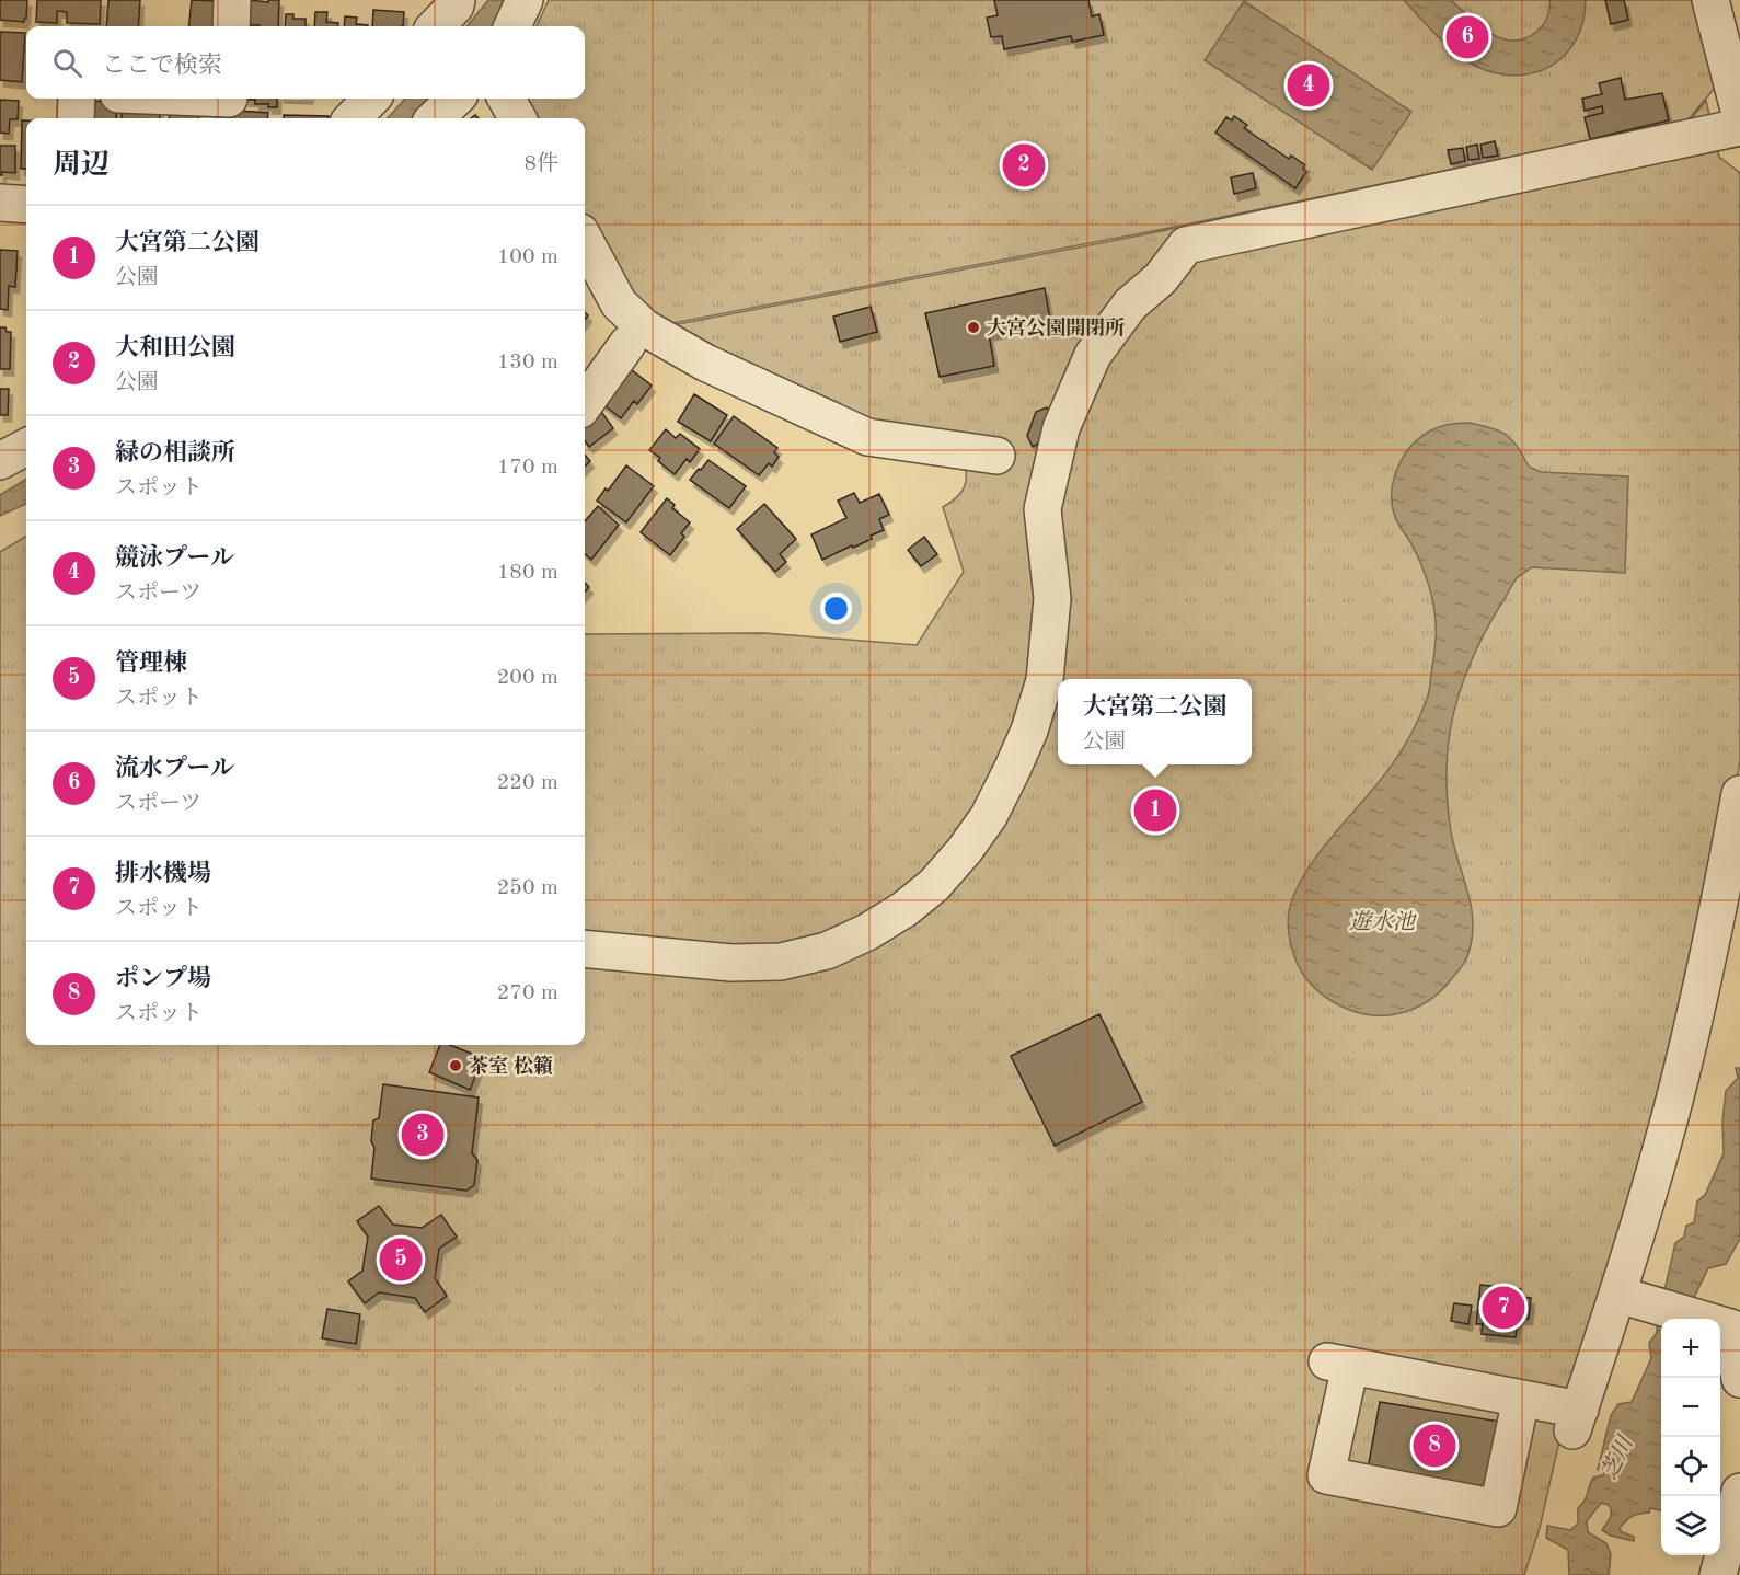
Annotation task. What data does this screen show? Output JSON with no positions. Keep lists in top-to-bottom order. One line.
{"water":["遊水池","芝川"],"places":["大宮公園開閉所","茶室 松籟"],"page":{"pins":["6","4","2","1","3","5","7","8"],"search":"ここで検索","heading":["周辺","8件"],"list":[{"mark":"1","name":"大宮第二公園","note":"公園","value":"100 m"},{"mark":"2","name":"大和田公園","note":"公園","value":"130 m"},{"mark":"3","name":"緑の相談所","note":"スポット","value":"170 m"},{"mark":"4","name":"競泳プール","note":"スポーツ","value":"180 m"},{"mark":"5","name":"管理棟","note":"スポット","value":"200 m"},{"mark":"6","name":"流水プール","note":"スポーツ","value":"220 m"},{"mark":"7","name":"排水機場","note":"スポット","value":"250 m"},{"mark":"8","name":"ポンプ場","note":"スポット","value":"270 m"}],"popup":["大宮第二公園","公園"],"map_buttons":["+","−"]}}
